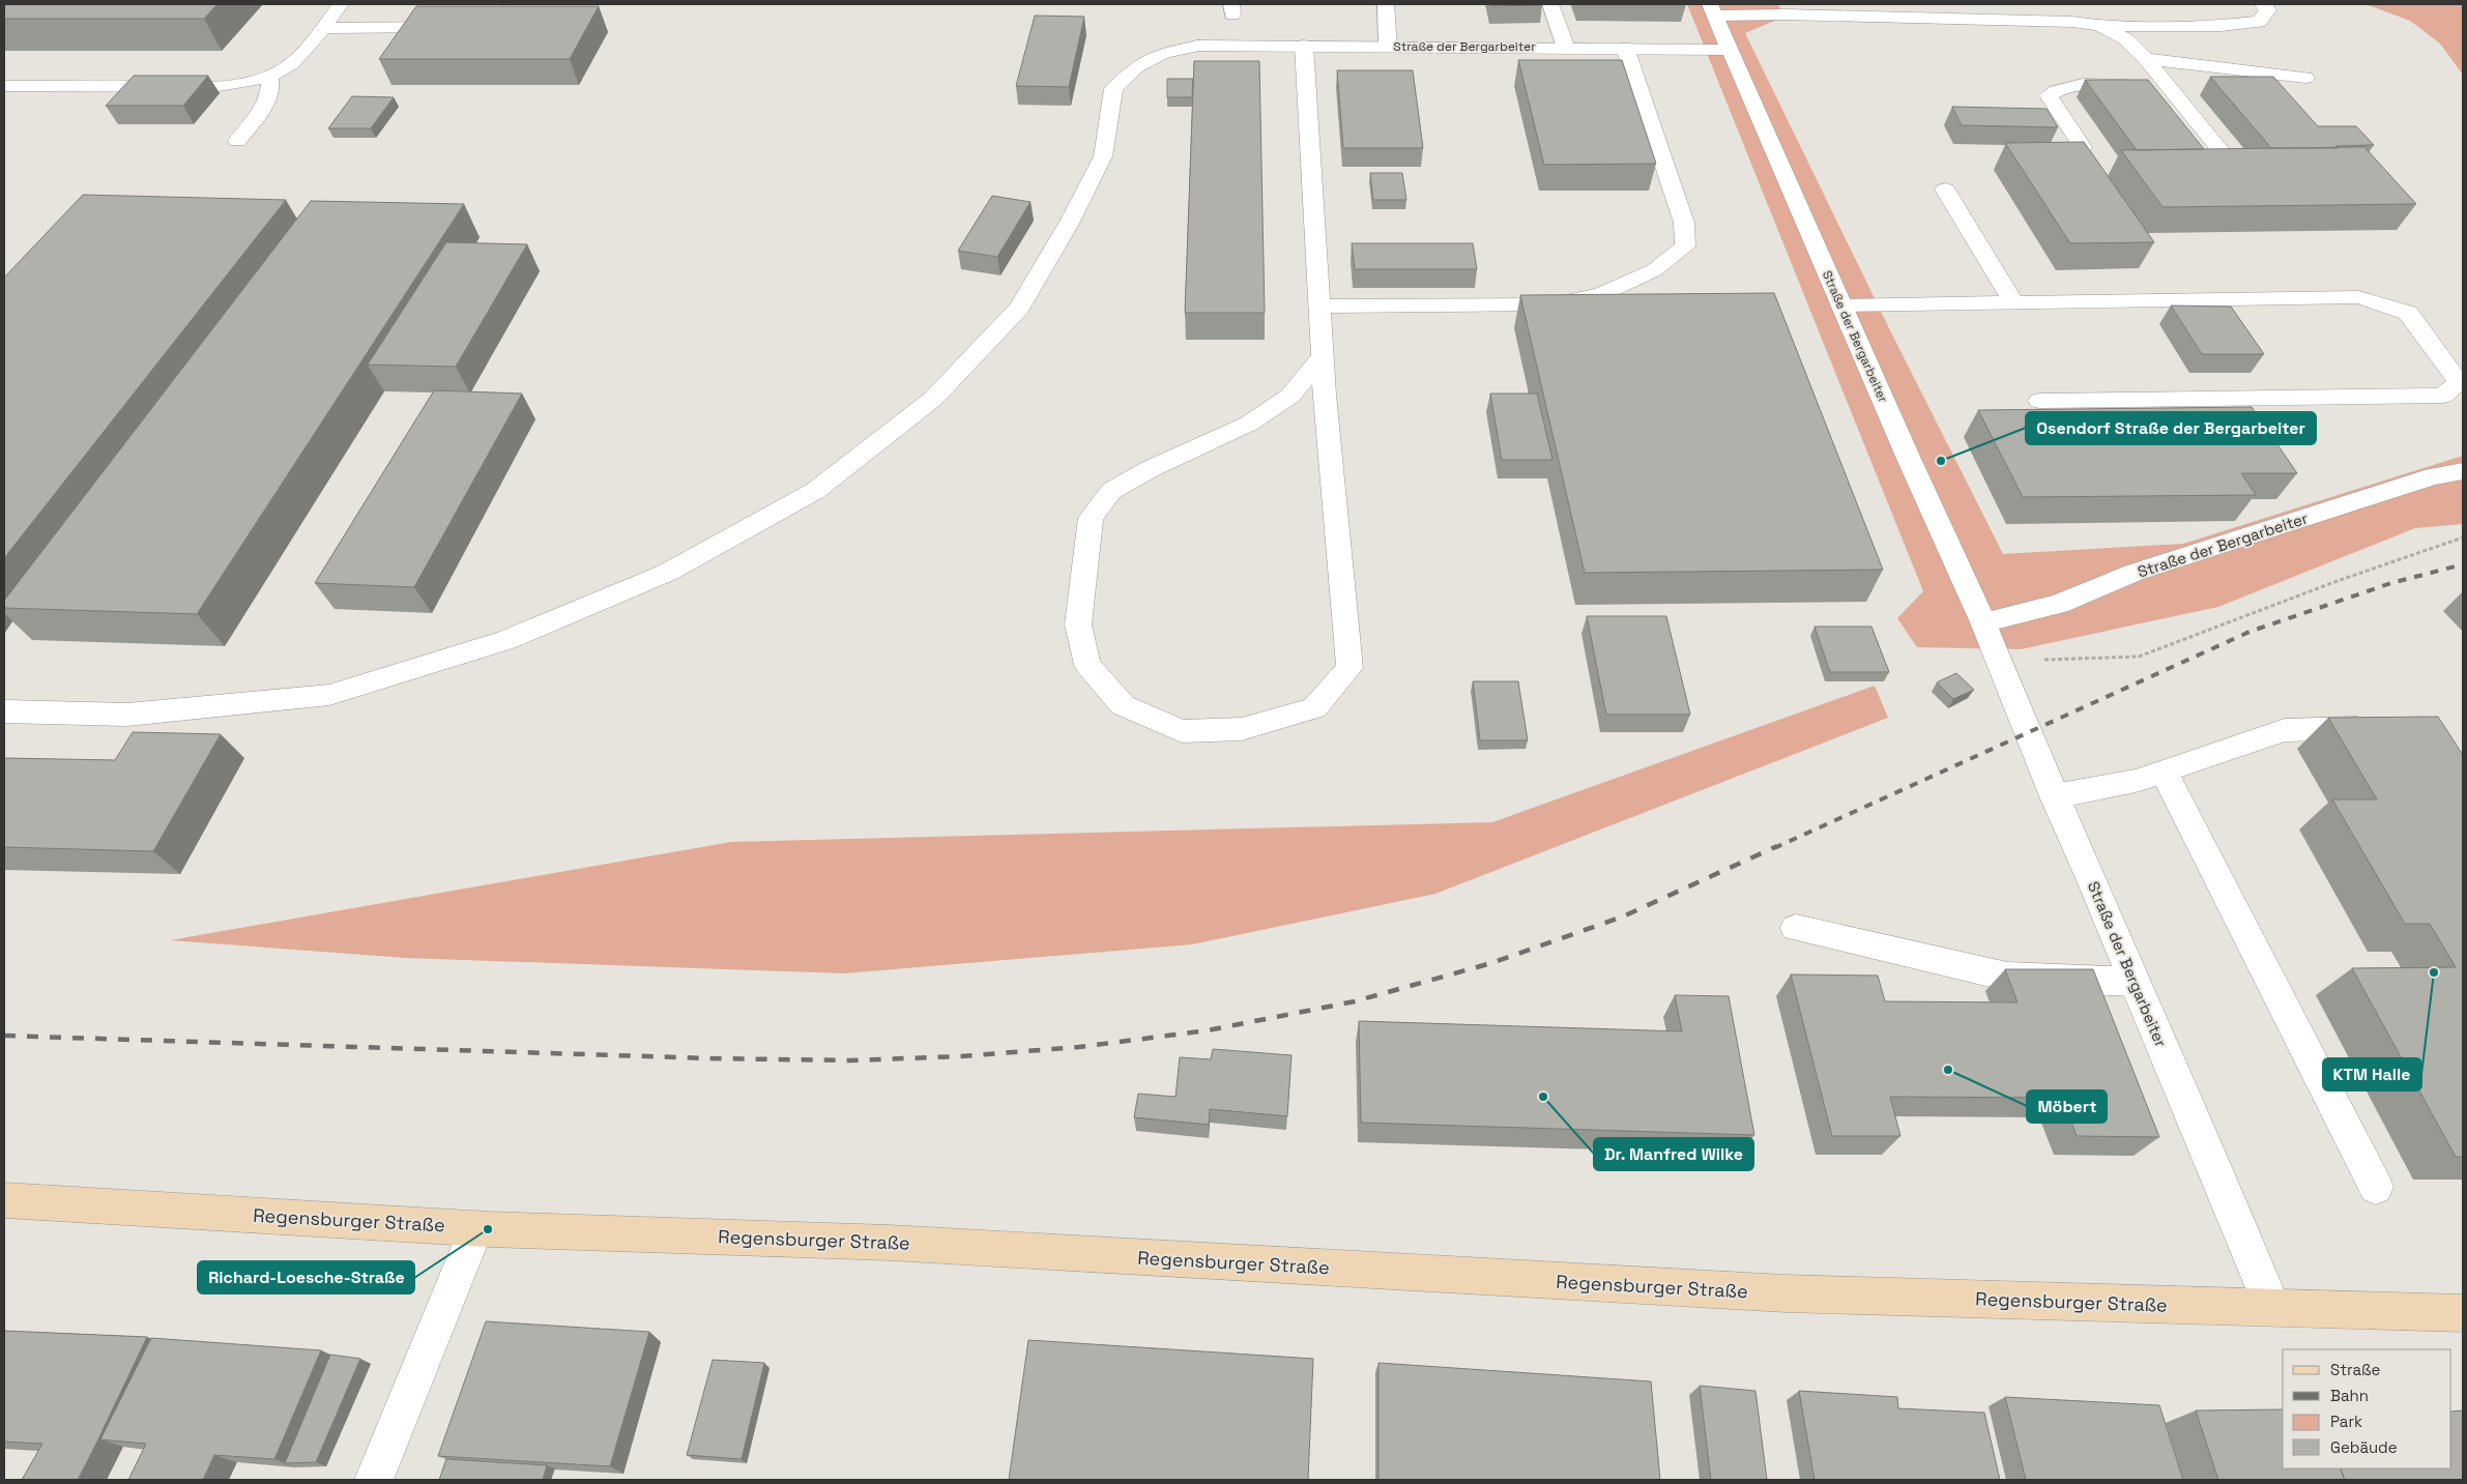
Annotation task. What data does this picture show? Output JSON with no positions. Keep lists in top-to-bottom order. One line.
{"streets":{"main road":["Regensburger Straße"],"street":["Straße der Bergarbeiter"]},"crossings":[["Straße der Bergarbeiter","Regensburger Straße"]],"places":["Osendorf Straße der Bergarbeiter","KTM Halle","Möbert","Dr. Manfred Wilke","Richard-Loesche-Straße"],"legend":["Straße","Bahn","Park","Gebäude"]}
